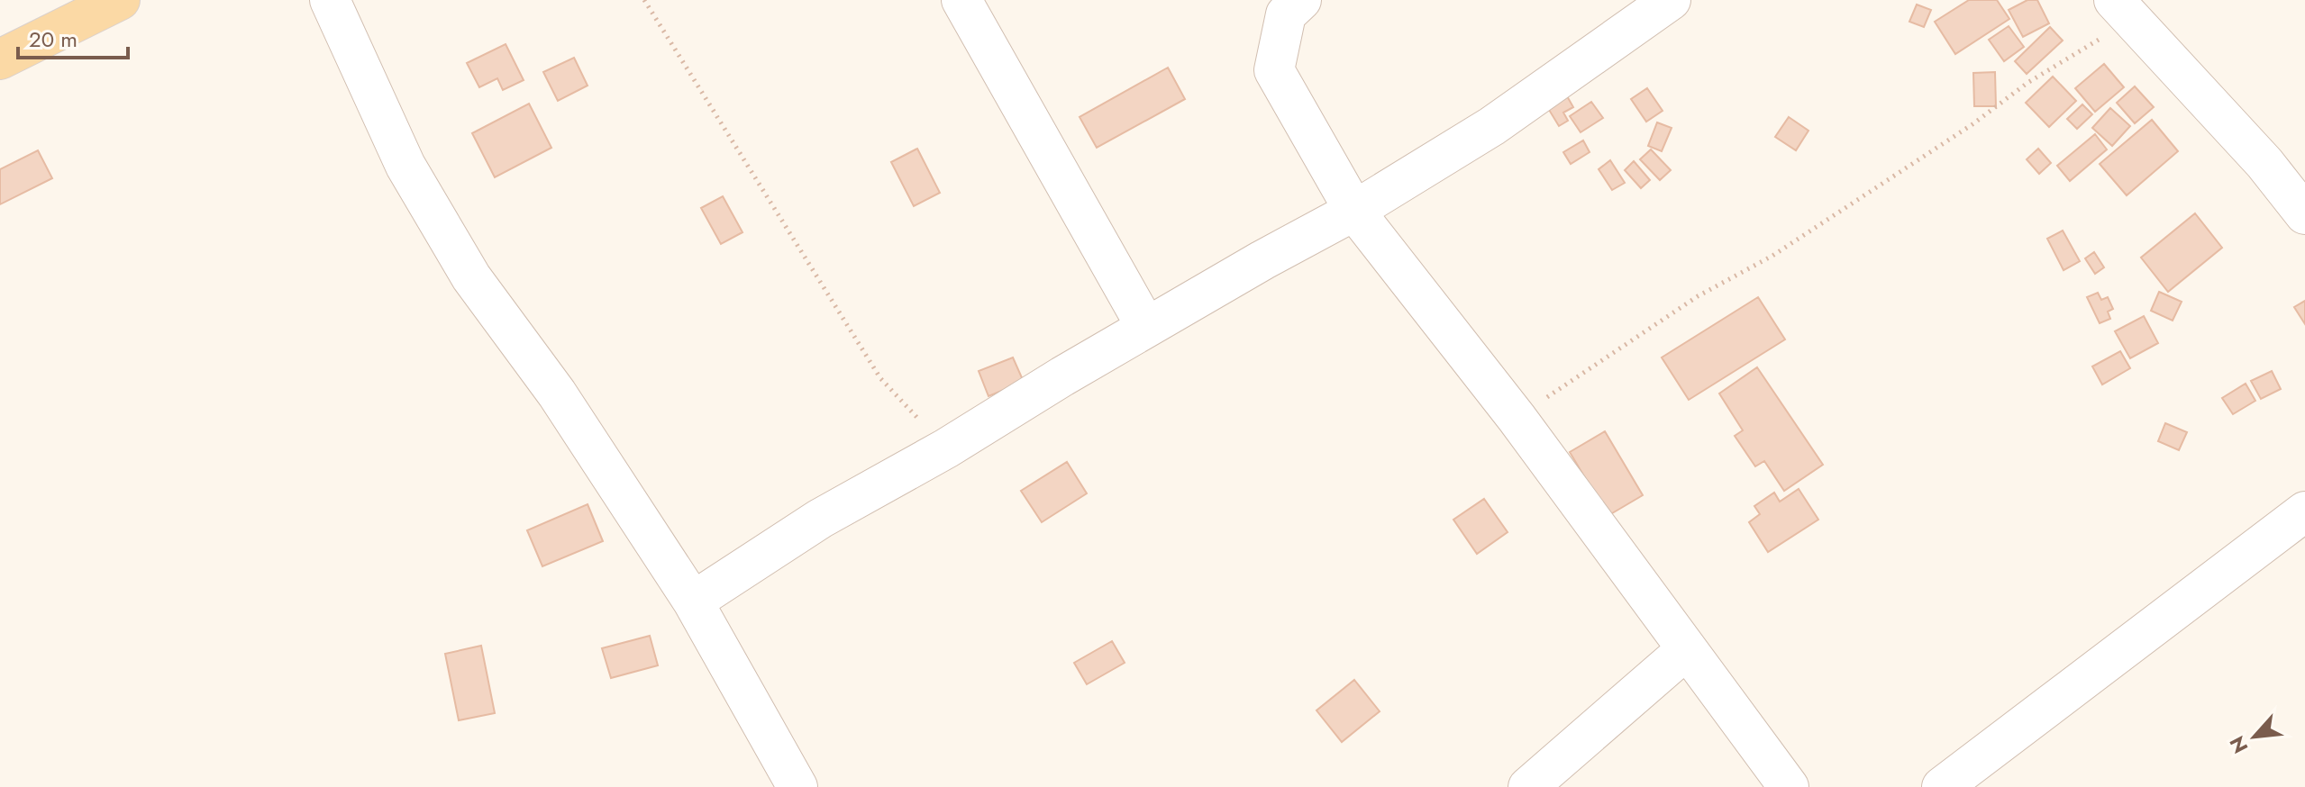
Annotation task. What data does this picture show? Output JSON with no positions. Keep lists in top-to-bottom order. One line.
{"scale_bar":"20 m","north":"bottom left"}
